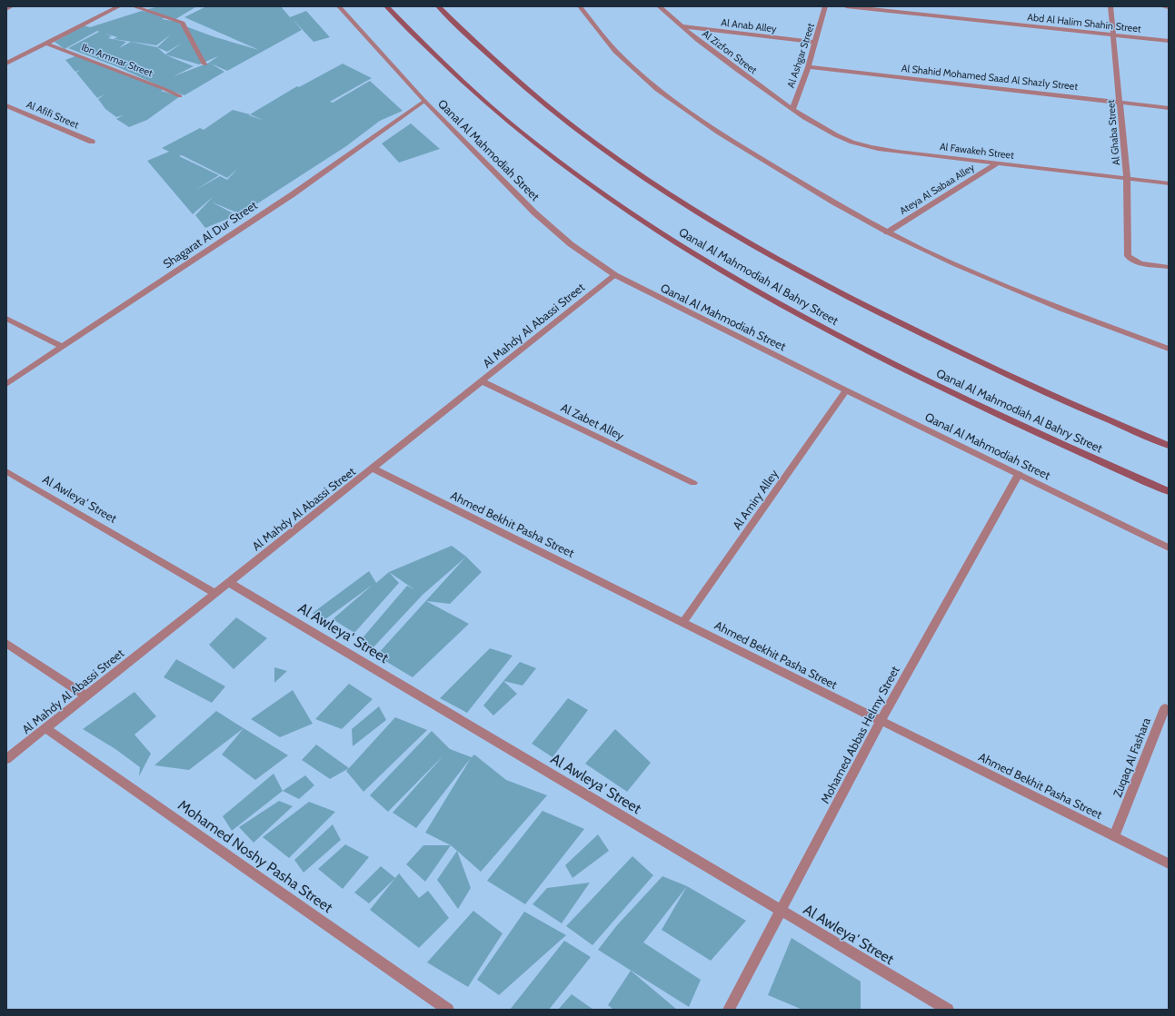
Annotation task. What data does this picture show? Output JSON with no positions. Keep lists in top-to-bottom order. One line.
{"streets":{"main road":["Qanal Al Mahmodiah Al Bahry Street"],"street":["Abd Al Halim Shahin Street","Al Anab Alley","Al Zizfon Street","Al Ashgar Street","Ibn Ammar Street","Al Shahid Mohamed Saad Al Shazly Street","Al Afifi Street","Al Ghaba Street","Qanal Al Mahmodiah Street","Al Fawakeh Street","Ateya Al Sabaa Alley","Shagarat Al Dur Street","Al Mahdy Al Abassi Street","Al Zabet Alley","Al Awleya' Street","Al Amiry Alley","Ahmed Bekhit Pasha Street","Mohamed Abbas Helmy Street","Zuqaq Al Fashara","Mohamed Noshy Pasha Street"]},"crossings":[["Abd Al Halim Shahin Street","Al Ghaba Street"],["Al Anab Alley","Al Zizfon Street"],["Al Anab Alley","Al Ashgar Street"],["Al Zizfon Street","Al Ashgar Street"],["Al Zizfon Street","Al Fawakeh Street"],["Al Ashgar Street","Al Shahid Mohamed Saad Al Shazly Street"],["Al Ashgar Street","Al Fawakeh Street"],["Al Shahid Mohamed Saad Al Shazly Street","Al Ghaba Street"],["Al Ghaba Street","Al Fawakeh Street"],["Qanal Al Mahmodiah Street","Shagarat Al Dur Street"],["Qanal Al Mahmodiah Street","Al Mahdy Al Abassi Street"],["Qanal Al Mahmodiah Street","Al Amiry Alley"],["Qanal Al Mahmodiah Street","Mohamed Abbas Helmy Street"],["Al Fawakeh Street","Ateya Al Sabaa Alley"],["Al Mahdy Al Abassi Street","Al Zabet Alley"],["Al Mahdy Al Abassi Street","Al Awleya' Street"],["Al Mahdy Al Abassi Street","Ahmed Bekhit Pasha Street"],["Al Mahdy Al Abassi Street","Mohamed Noshy Pasha Street"],["Al Awleya' Street","Mohamed Abbas Helmy Street"],["Al Amiry Alley","Ahmed Bekhit Pasha Street"],["Ahmed Bekhit Pasha Street","Mohamed Abbas Helmy Street"],["Ahmed Bekhit Pasha Street","Zuqaq Al Fashara"]]}
